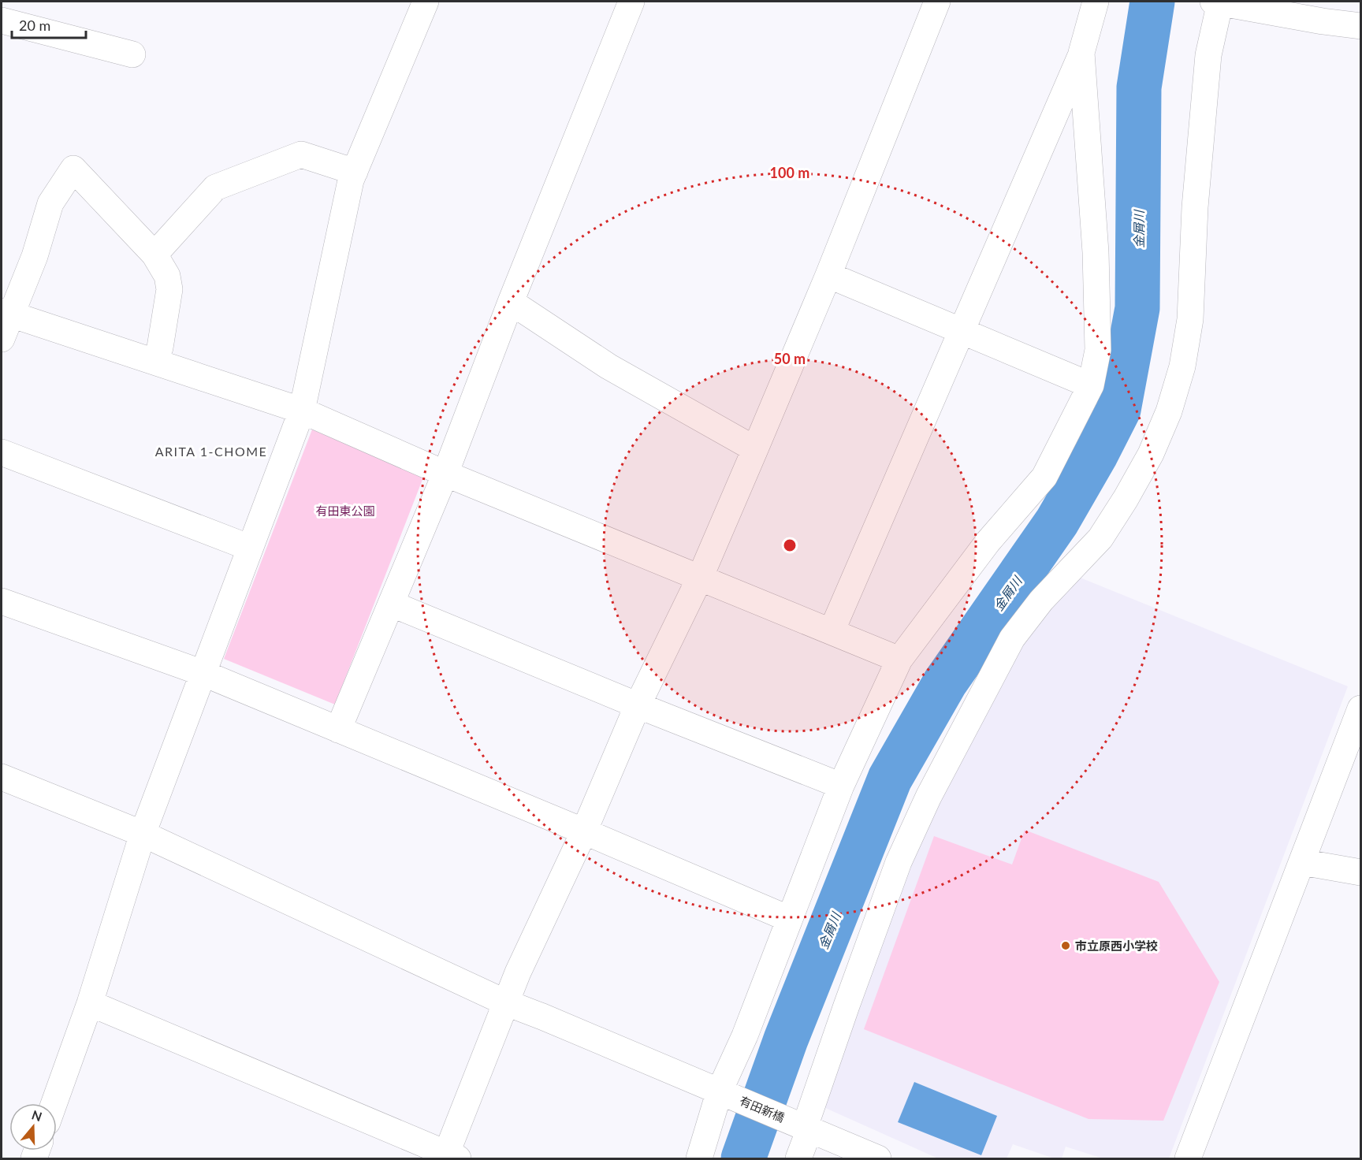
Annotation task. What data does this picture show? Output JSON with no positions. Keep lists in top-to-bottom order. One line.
{"streets":{"street":["有田新橋"]},"districts":["ARITA 1-CHOME"],"water":["金屑川"],"parks":["有田東公園"],"places":["市立原西小学校"],"scale_bar":"20 m","north":"top","rings":["100 m","50 m"]}
